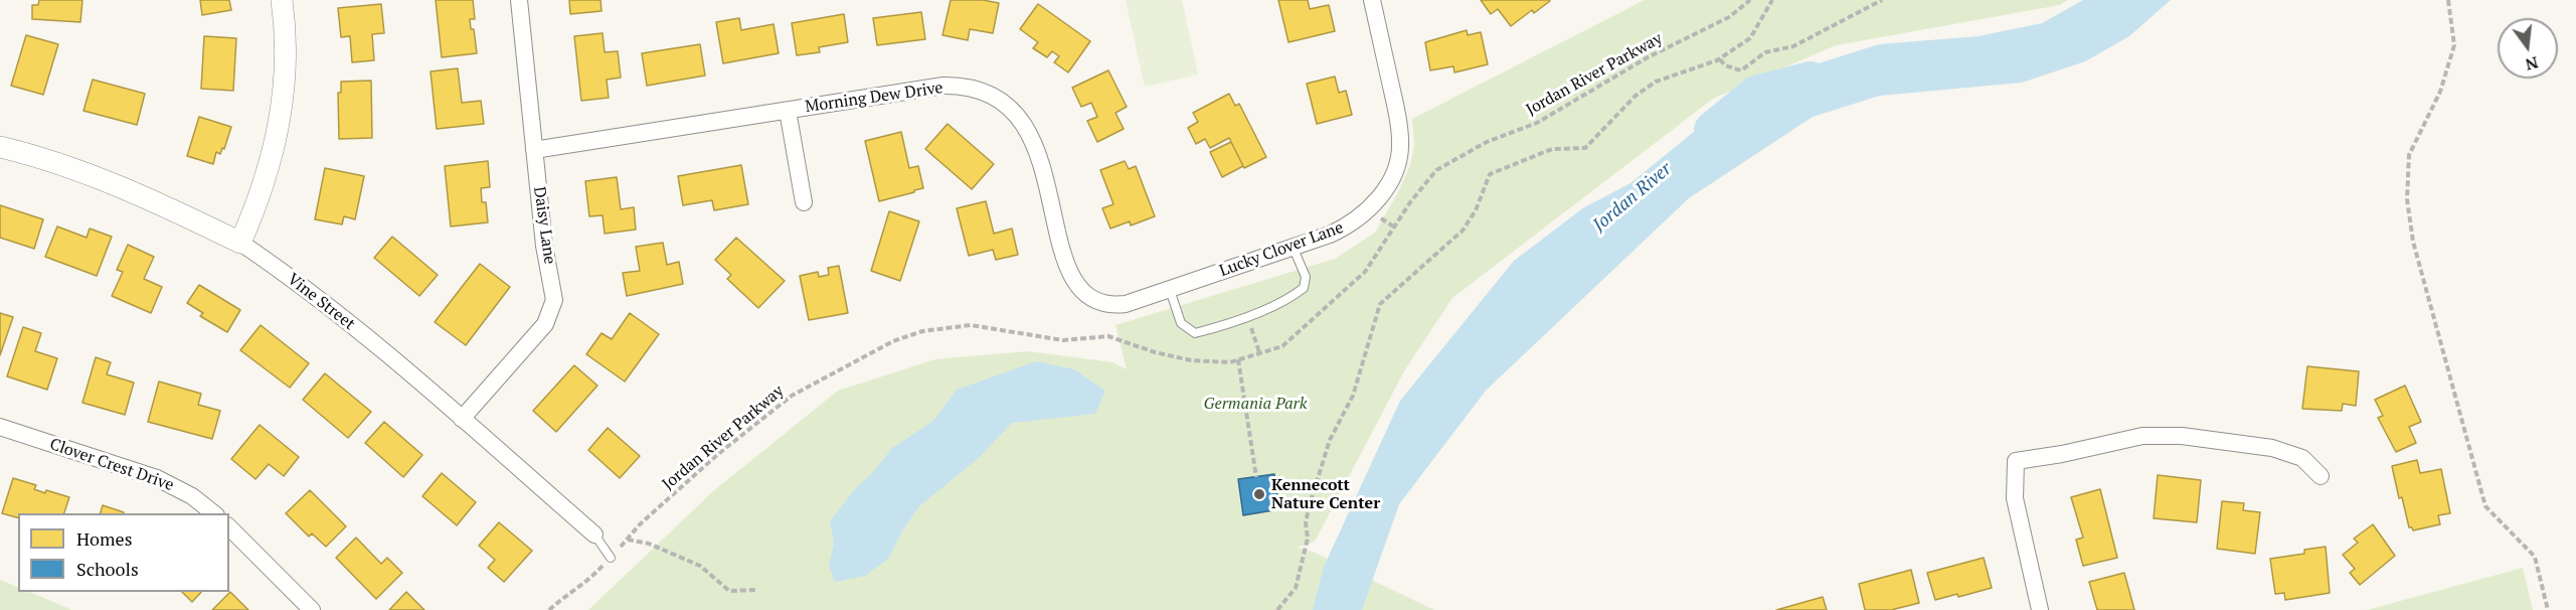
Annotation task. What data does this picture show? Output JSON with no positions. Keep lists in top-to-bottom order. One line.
{"streets":{"street":["Morning Dew Drive","Daisy Lane","Lucky Clover Lane","Vine Street","Clover Crest Drive"],"path":["Jordan River Parkway"]},"crossings":[["Morning Dew Drive","Daisy Lane"],["Morning Dew Drive","Lucky Clover Lane"],["Daisy Lane","Vine Street"]],"water":["Jordan River"],"parks":["Germania Park"],"places":["Kennecott Nature Center"],"legend":["Homes","Schools"],"north":"bottom"}
